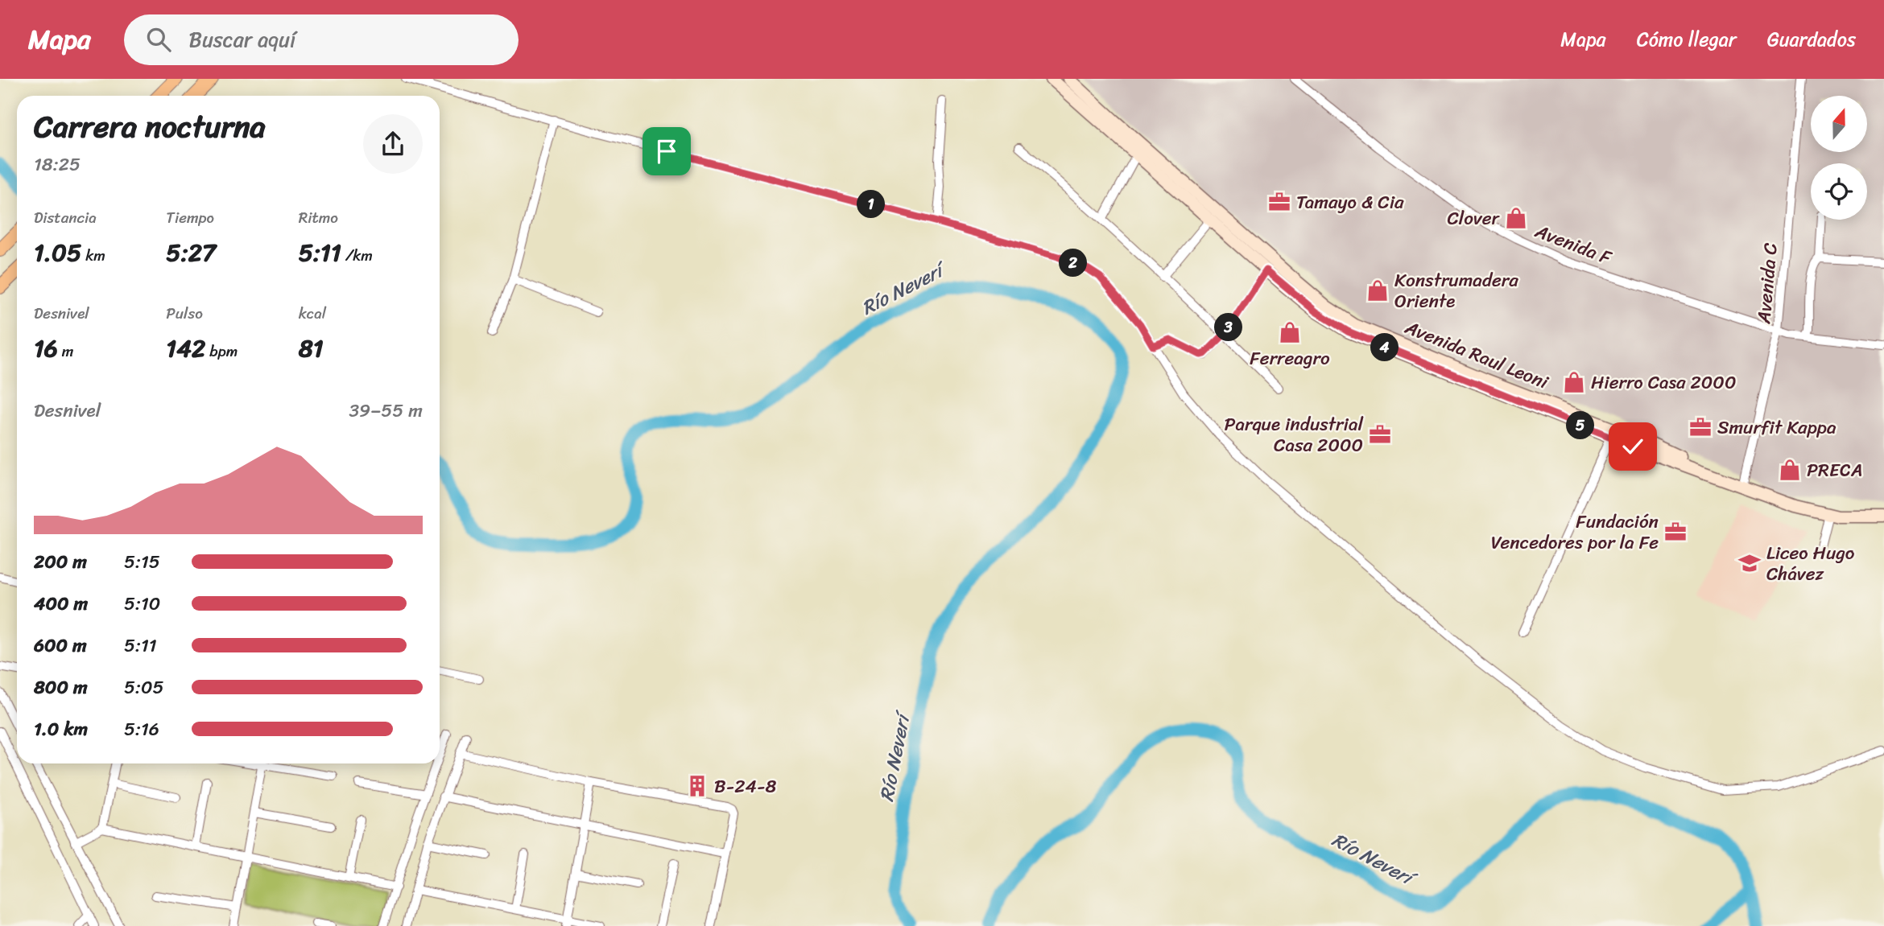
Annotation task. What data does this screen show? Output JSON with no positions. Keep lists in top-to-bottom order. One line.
{"streets":{"main road":["Avenida Raul Leoni"],"street":["Avenida F","Avenida C"]},"crossings":[["Avenida F","Avenida C"],["Avenida C","Avenida Raul Leoni"]],"water":["Río Neverí"],"places":{"office":["Tamayo & Cia","Smurfit Kappa","Parque industrial Casa 2000","Fundación Vencedores por la Fe"],"shop":["Clover","Konstrumadera Oriente","Ferreagro","Hierro Casa 2000","PRECA"],"school or university":["Liceo Hugo Chávez"],"building":["B-24-8"]},"north":"top","page":{"header":"Mapa","search":"Buscar aquí","nav":["Mapa","Cómo llegar","Guardados"],"heading":["Carrera nocturna","18:25"],"pins":["1","2","3","4","5"],"stats":[["Distancia","1.05 km"],["Tiempo","5:27"],["Ritmo","5:11 /km"],["Desnivel","16 m"],["Pulso","142 bpm"],["kcal","81"]],"chart":["Desnivel","39–55 m"],"list":[{"name":"200 m","note":"5:15"},{"name":"400 m","note":"5:10"},{"name":"600 m","note":"5:11"},{"name":"800 m","note":"5:05"},{"name":"1.0 km","note":"5:16"}]}}
